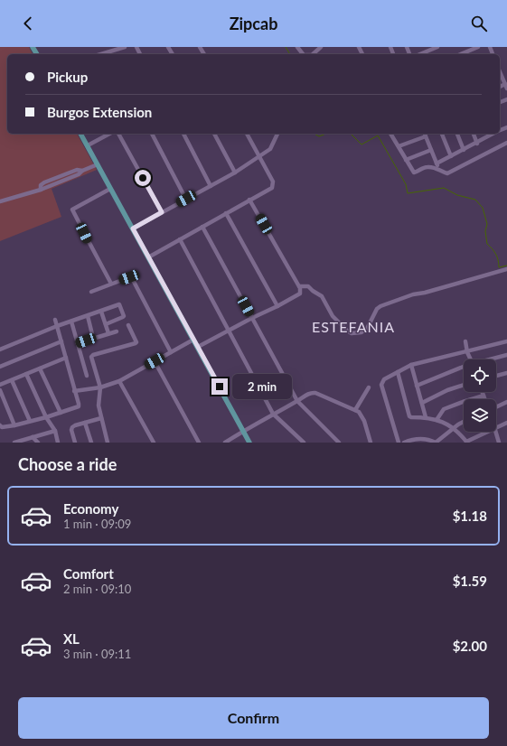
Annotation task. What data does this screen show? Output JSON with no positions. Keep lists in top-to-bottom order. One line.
{"districts":["ESTEFANIA"],"page":{"header":"Zipcab","banner":["Pickup","Burgos Extension"],"bubble":"2 min","heading":"Choose a ride","list":[{"name":"Economy","note":"1 min · 09:09","value":"$1.18"},{"name":"Comfort","note":"2 min · 09:10","value":"$1.59"},{"name":"XL","note":"3 min · 09:11","value":"$2.00"}],"buttons":"Confirm"}}
